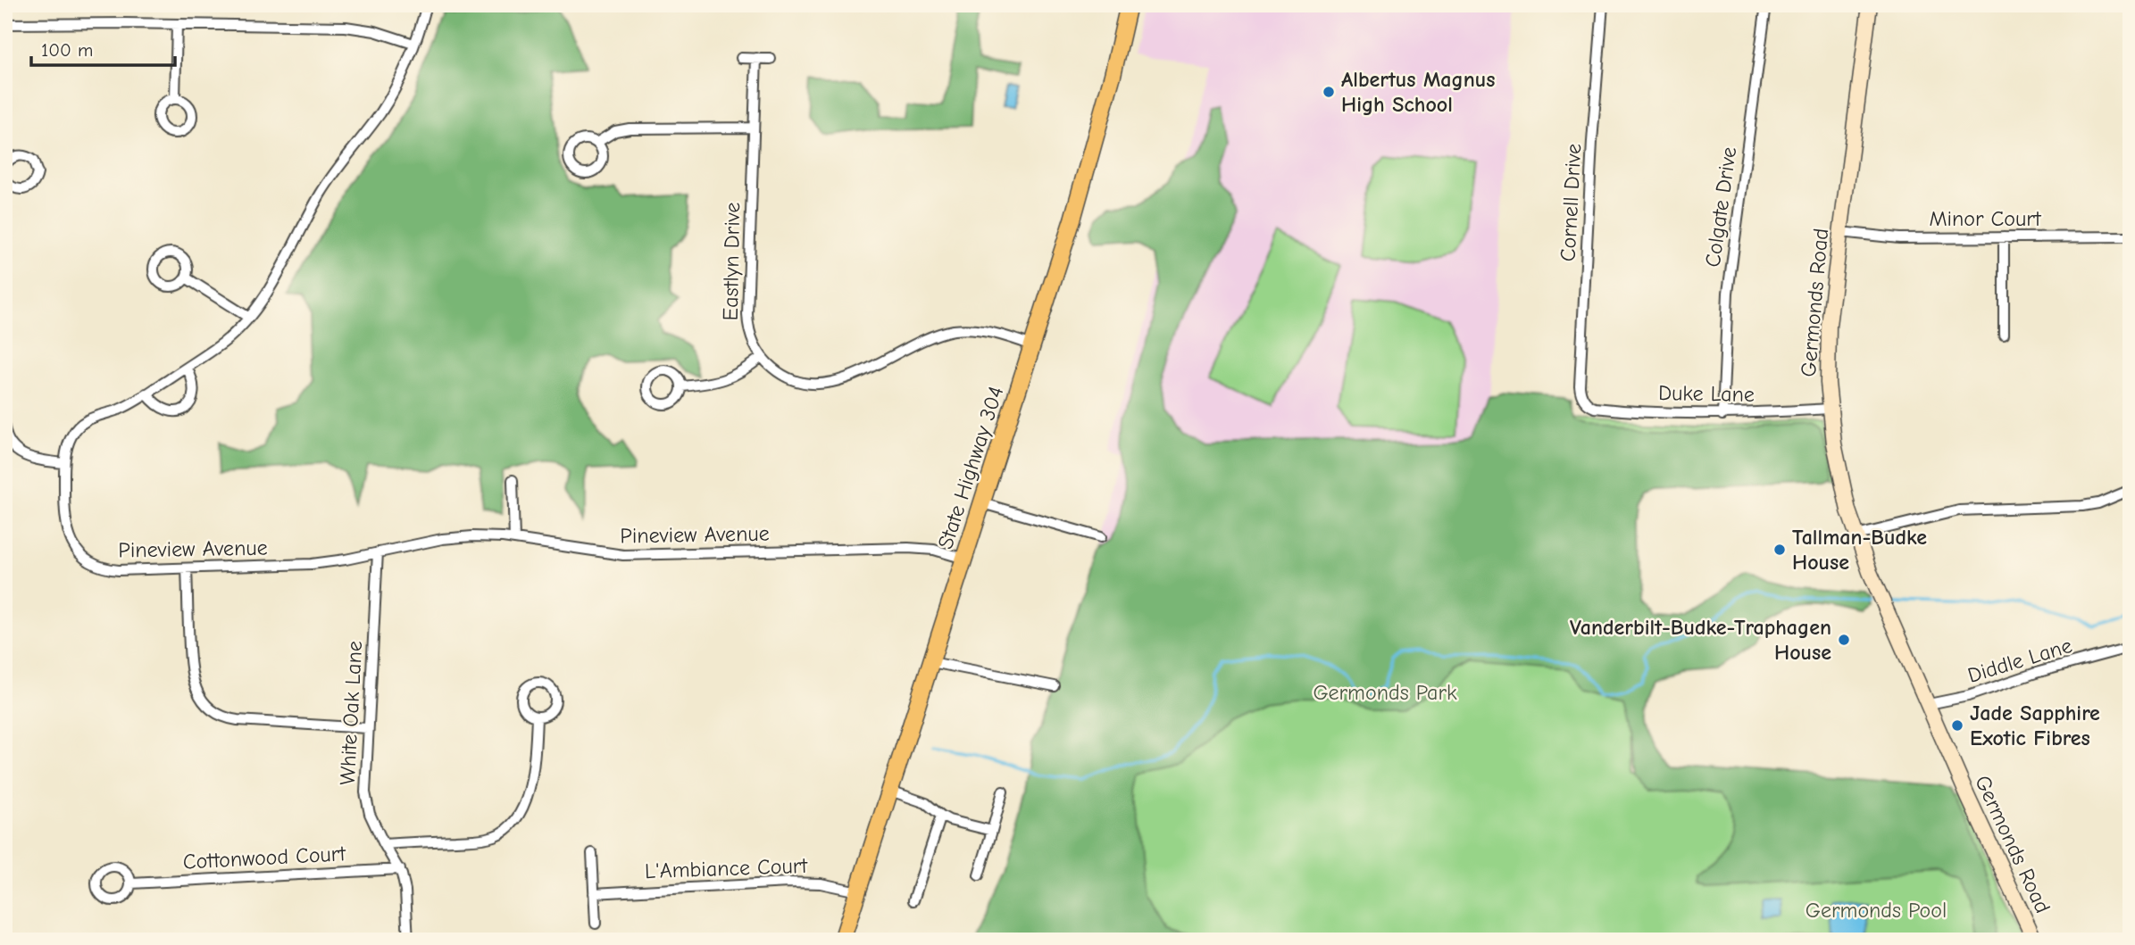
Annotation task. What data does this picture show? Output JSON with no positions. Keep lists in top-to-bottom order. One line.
{"streets":{"main road":["State Highway 304"],"street":["Cornell Drive","Colgate Drive","Minor Court","Eastlyn Drive","Germonds Road","Duke Lane","Pineview Avenue","Diddle Lane","White Oak Lane","Cottonwood Court","L'Ambiance Court"]},"crossings":[["Cornell Drive","Duke Lane"],["Colgate Drive","Duke Lane"],["Minor Court","Germonds Road"],["Eastlyn Drive","State Highway 304"],["Germonds Road","Duke Lane"],["Germonds Road","Diddle Lane"],["State Highway 304","Pineview Avenue"],["State Highway 304","L'Ambiance Court"],["Pineview Avenue","White Oak Lane"],["White Oak Lane","Cottonwood Court"]],"parks":["Germonds Park","Germonds Pool"],"places":["Albertus Magnus High School","Tallman-Budke House","Vanderbilt-Budke-Traphagen House","Jade Sapphire Exotic Fibres"],"scale_bar":"100 m"}
